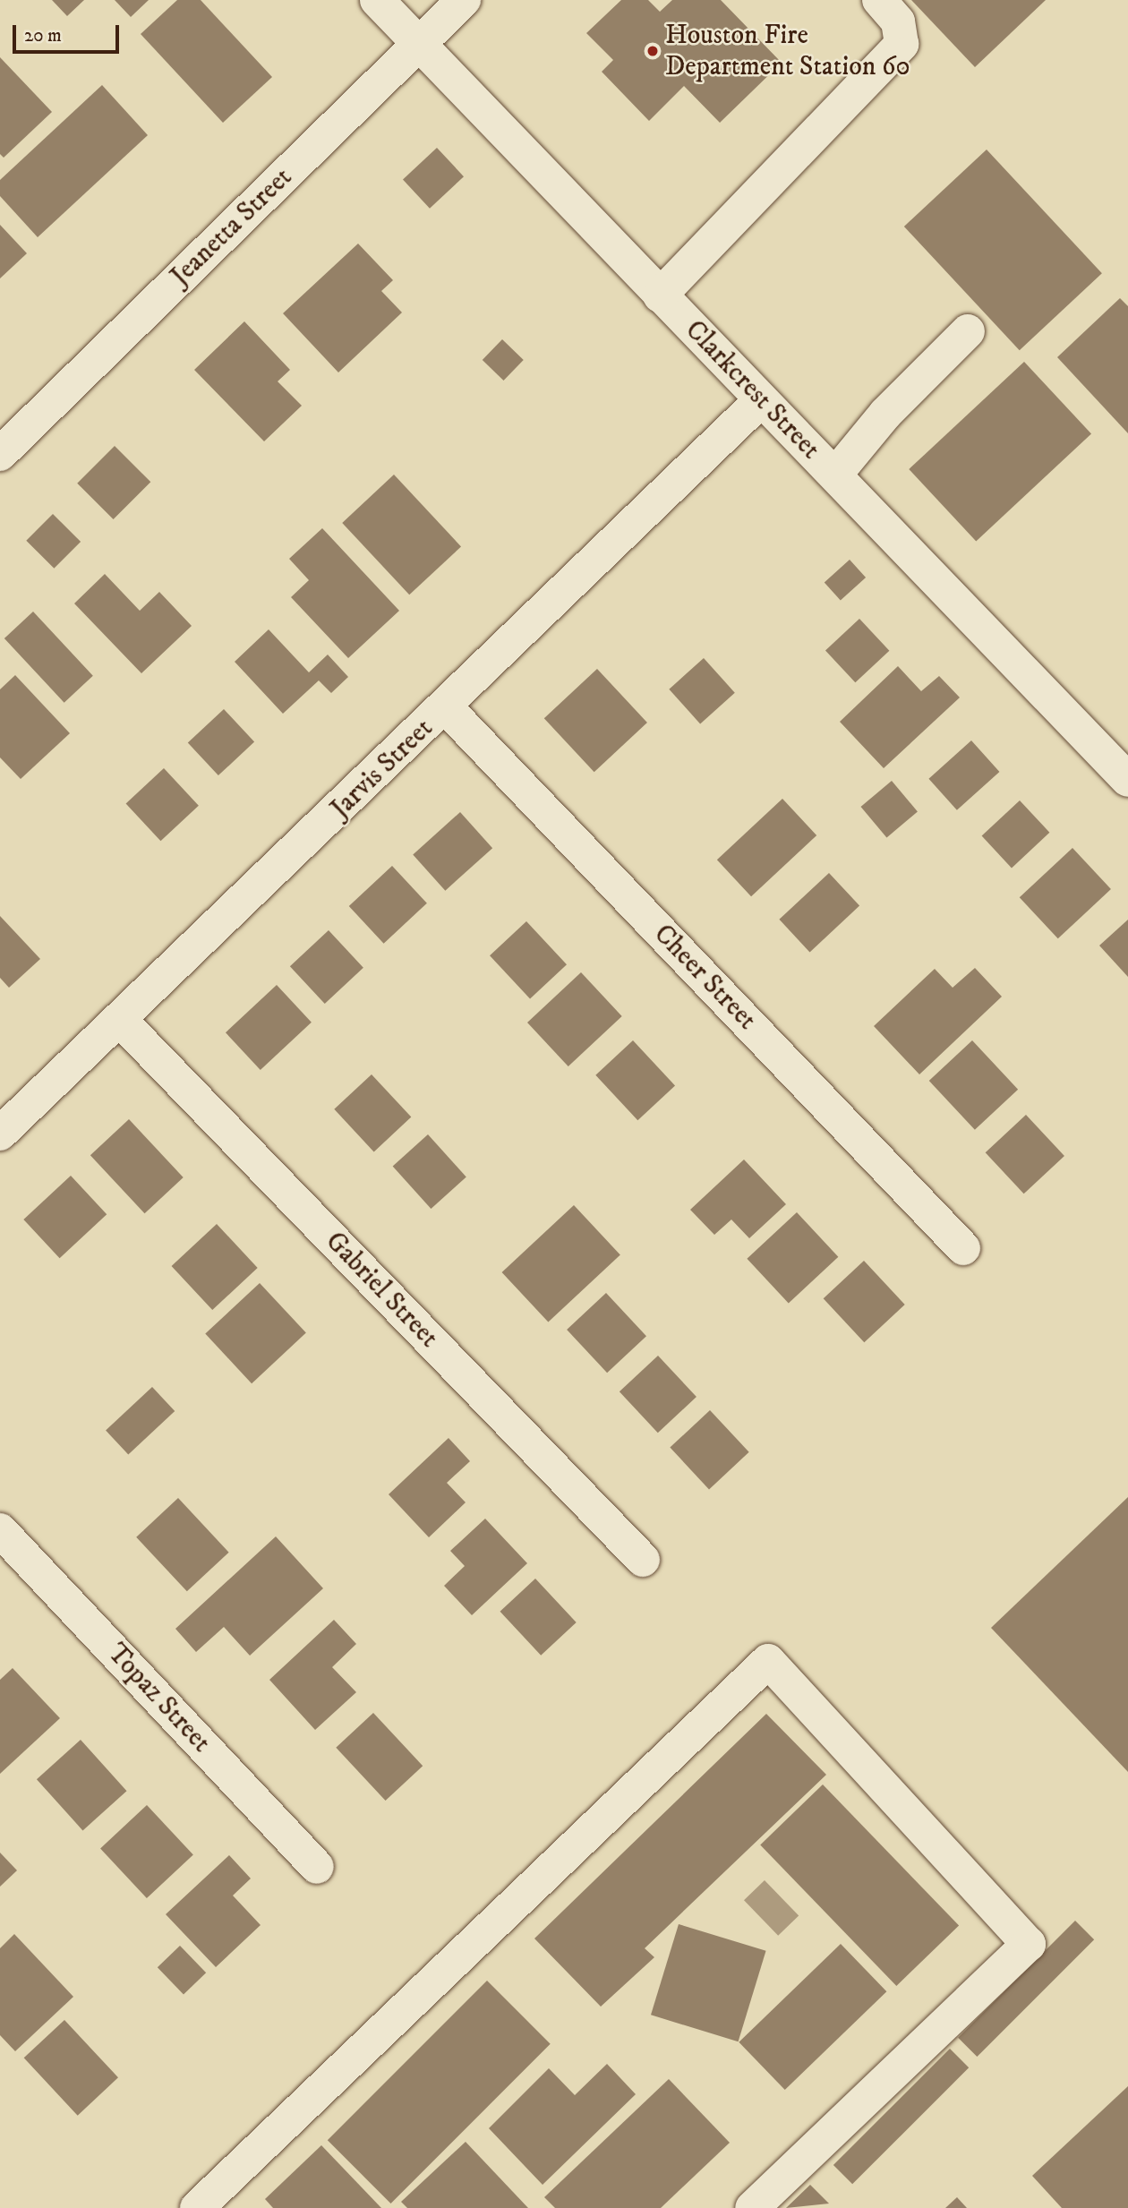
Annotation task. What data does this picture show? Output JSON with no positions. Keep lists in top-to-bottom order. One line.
{"streets":{"street":["Jeanetta Street","Clarkcrest Street","Jarvis Street","Cheer Street","Gabriel Street","Topaz Street"]},"crossings":[["Jeanetta Street","Clarkcrest Street"],["Clarkcrest Street","Jarvis Street"],["Jarvis Street","Cheer Street"],["Jarvis Street","Gabriel Street"]],"places":["Houston Fire Department Station 60"],"scale_bar":"20 m"}
